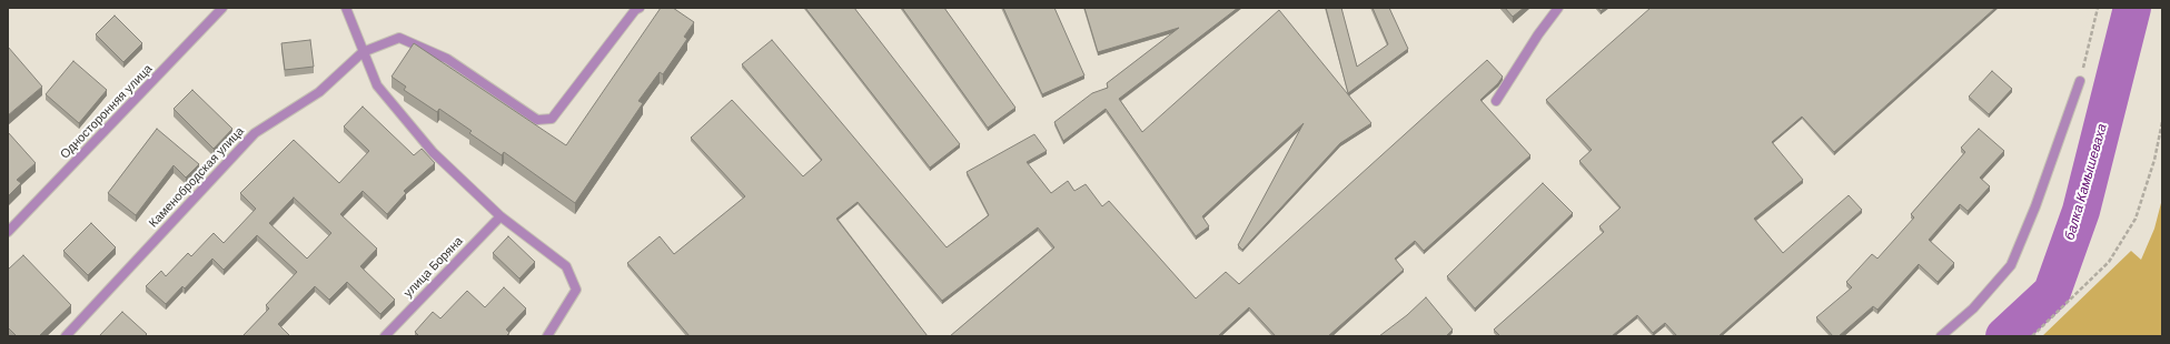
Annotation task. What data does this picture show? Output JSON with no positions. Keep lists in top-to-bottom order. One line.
{"streets":{"street":["Односторонняя улица","Каменобродская улица","улица Боряна"]},"water":["балка Камышеваха"]}
